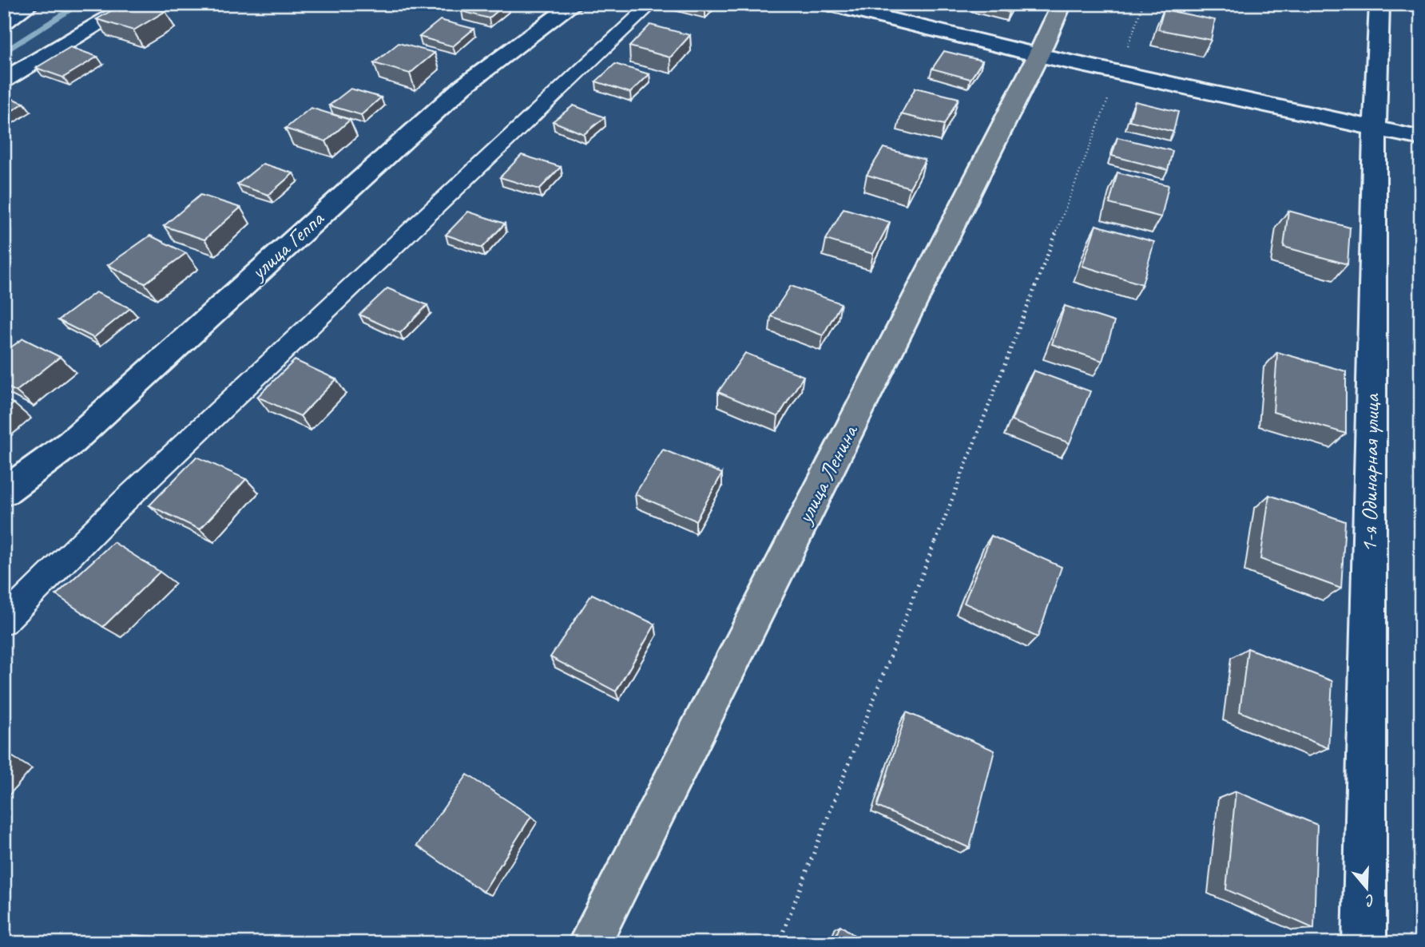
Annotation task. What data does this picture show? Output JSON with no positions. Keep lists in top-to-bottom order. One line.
{"streets":{"main road":["улица Ленина"],"street":["улица Геппа","1-я Одинарная улица"]},"north":"bottom"}
